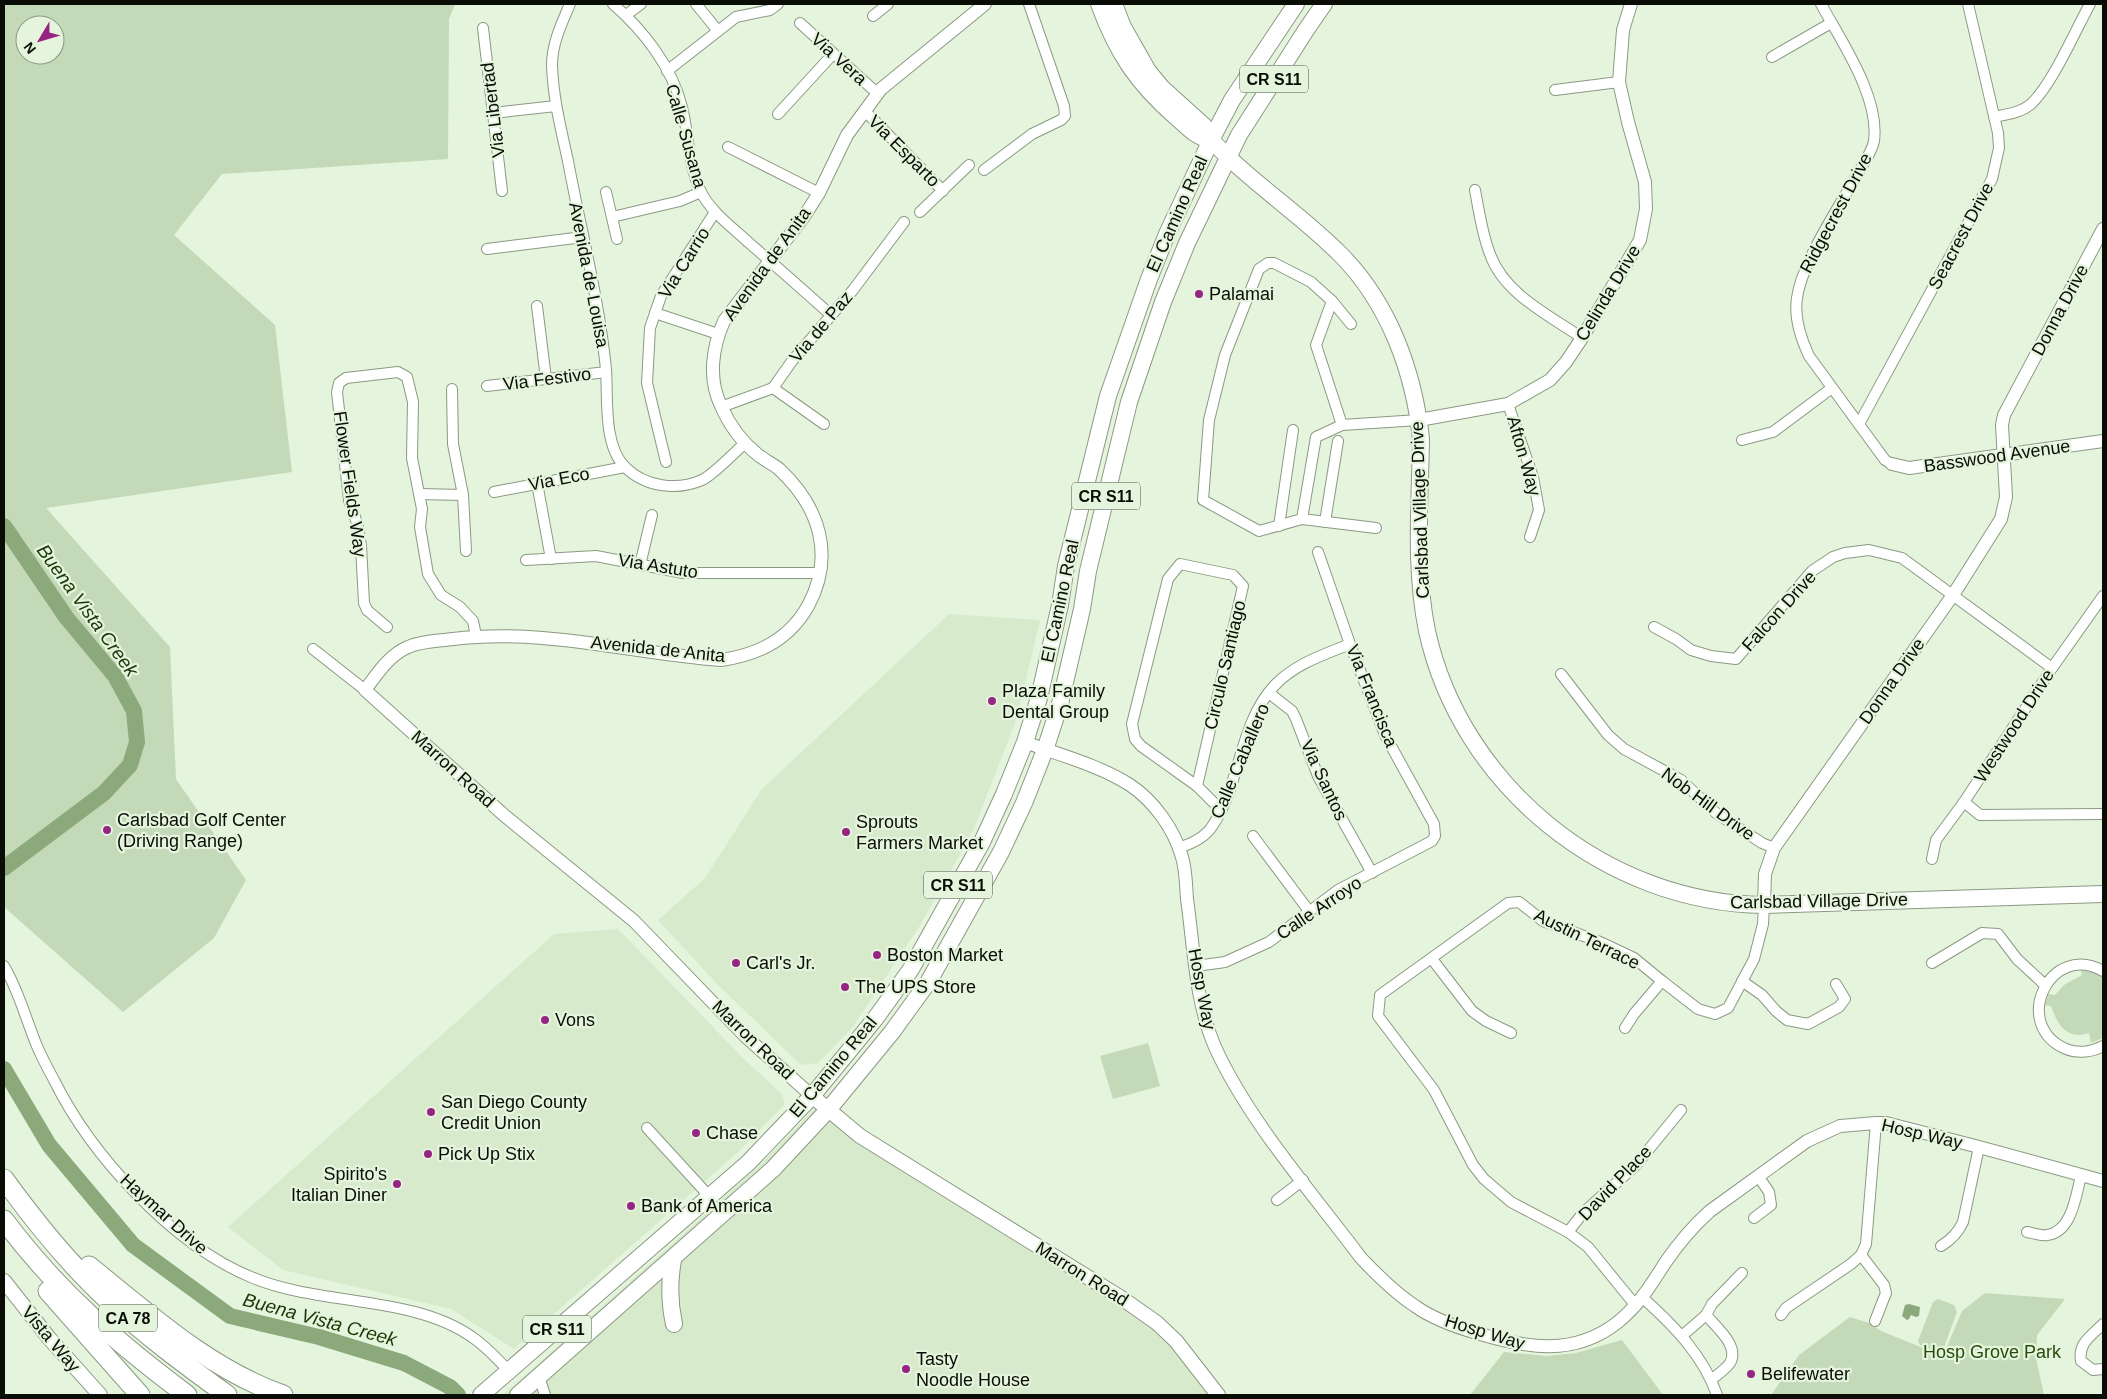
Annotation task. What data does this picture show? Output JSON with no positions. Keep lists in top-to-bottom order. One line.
{"streets":{"highway":["CA 78"],"main road":["CR S11","El Camino Real","Carlsbad Village Drive","Marron Road","Vista Way"],"street":["Via Vera","Via Libertad","Calle Susana","Via Esparto","Ridgecrest Drive","Seacrest Drive","Via Carrio","Avenida de Anita","Avenida de Louisa","Celinda Drive","Donna Drive","Via de Paz","Via Festivo","Afton Way","Basswood Avenue","Via Eco","Flower Fields Way","Via Astuto","Falcon Drive","Circulo Santiago","Via Francisca","Westwood Drive","Calle Caballero","Via Santos","Nob Hill Drive","Calle Arroyo","Austin Terrace","Hosp Way","David Place","Haymar Drive"]},"crossings":[["Via Vera","Avenida de Anita"],["Calle Susana","Via Carrio"],["Calle Susana","Avenida de Anita"],["Calle Susana","Via de Paz"],["Via Esparto","Avenida de Anita"],["Ridgecrest Drive","Seacrest Drive"],["Ridgecrest Drive","Basswood Avenue"],["El Camino Real","Carlsbad Village Drive"],["El Camino Real","Marron Road"],["El Camino Real","Hosp Way"],["El Camino Real","Haymar Drive"],["Avenida de Anita","Avenida de Louisa"],["Avenida de Anita","Flower Fields Way"],["Avenida de Anita","Via Astuto"],["Avenida de Anita","Marron Road"],["Avenida de Louisa","Via Festivo"],["Avenida de Louisa","Via Eco"],["Celinda Drive","Afton Way"],["Celinda Drive","Carlsbad Village Drive"],["Donna Drive","Basswood Avenue"],["Donna Drive","Carlsbad Village Drive"],["Donna Drive","Falcon Drive"],["Donna Drive","Nob Hill Drive"],["Donna Drive","Austin Terrace"],["Falcon Drive","Westwood Drive"],["Via Francisca","Calle Caballero"],["Via Francisca","Calle Arroyo"],["Calle Caballero","Via Santos"],["Calle Caballero","Hosp Way"],["Via Santos","Calle Arroyo"],["Calle Arroyo","Hosp Way"],["Austin Terrace","Hosp Way"],["Austin Terrace","David Place"]],"water":["Buena Vista Creek"],"parks":["Hosp Grove Park"],"places":["Palamai","Plaza Family Dental Group","Carlsbad Golf Center (Driving Range)","Sprouts Farmers Market","Boston Market","Carl's Jr.","The UPS Store","Vons","San Diego County Credit Union","Chase","Pick Up Stix","Spirito's Italian Diner","Bank of America","Tasty Noodle House","Belifewater"],"north":"bottom left"}
